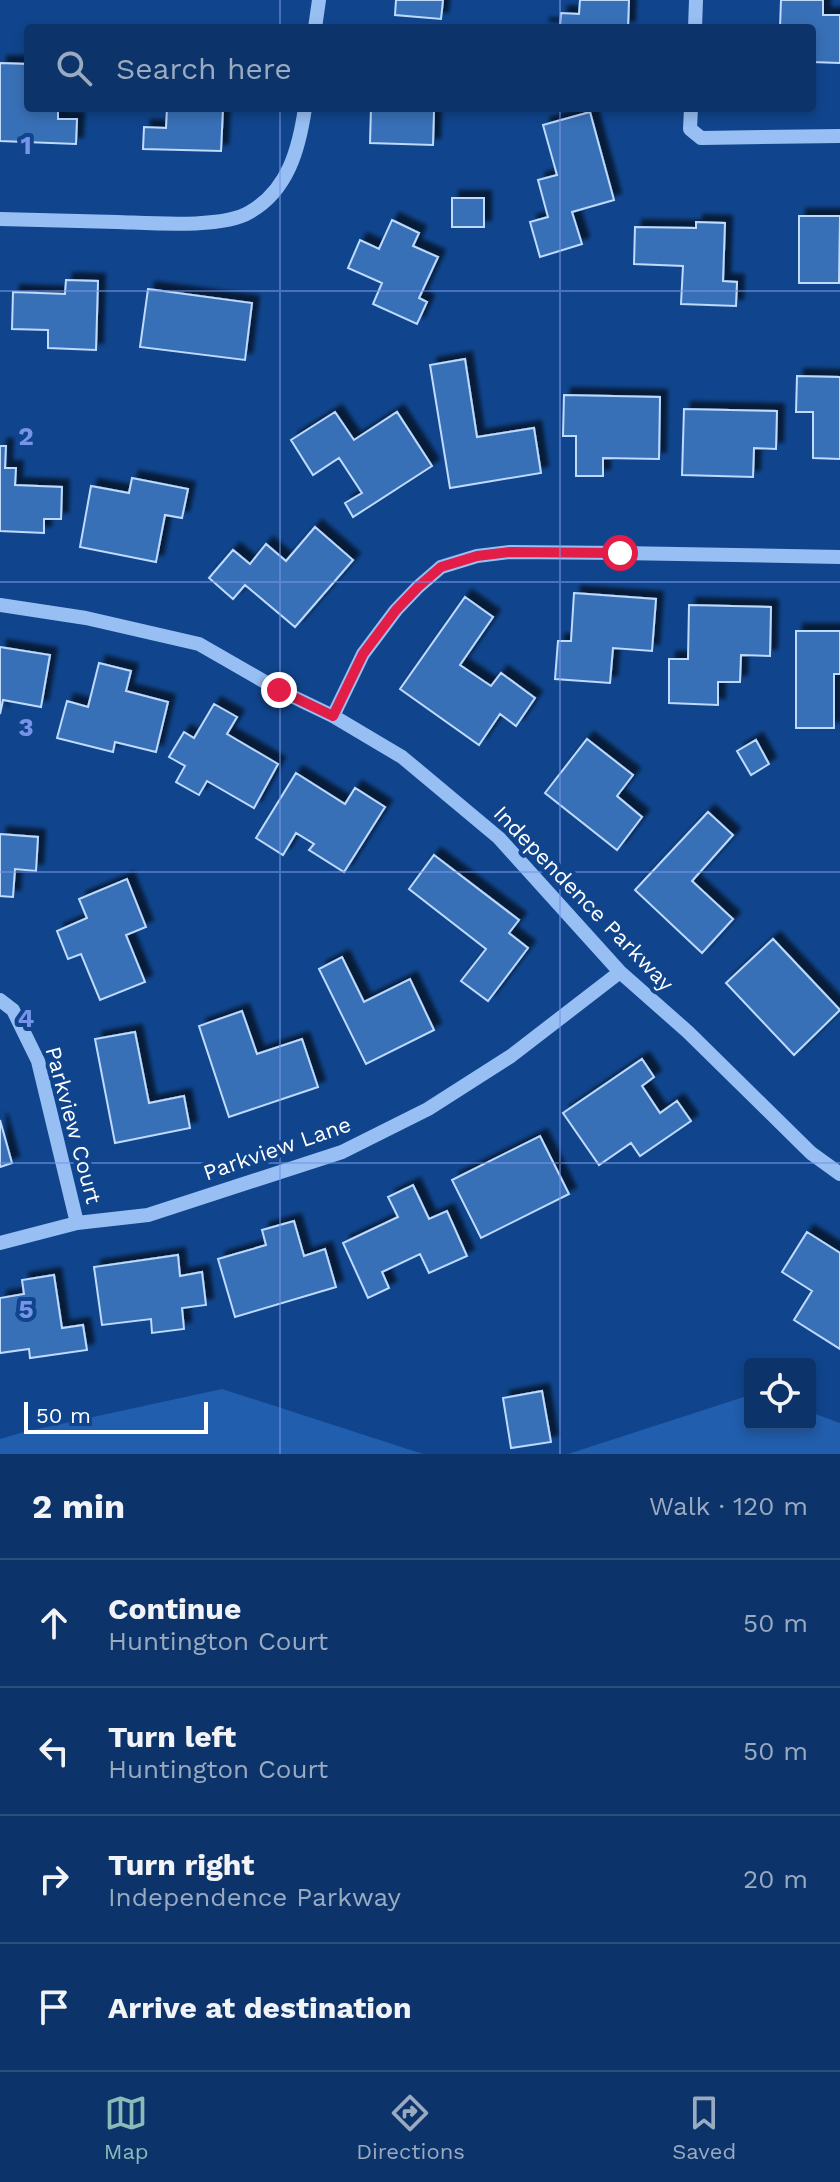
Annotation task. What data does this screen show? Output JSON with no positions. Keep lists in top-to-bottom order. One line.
{"streets":{"street":["Independence Parkway","Parkview Court","Parkview Lane"]},"crossings":[["Independence Parkway","Parkview Lane"],["Parkview Court","Parkview Lane"]],"scale_bar":"50 m","page":{"search":"Search here","scale":"50 m","heading":["2 min","Walk · 120 m"],"list":[["Continue","Huntington Court","50 m"],["Turn left","Huntington Court","50 m"],["Turn right","Independence Parkway","20 m"],"Arrive at destination"],"nav":["Map","Directions","Saved"]},"grid":{"rows":["1","2","3","4","5"]}}
